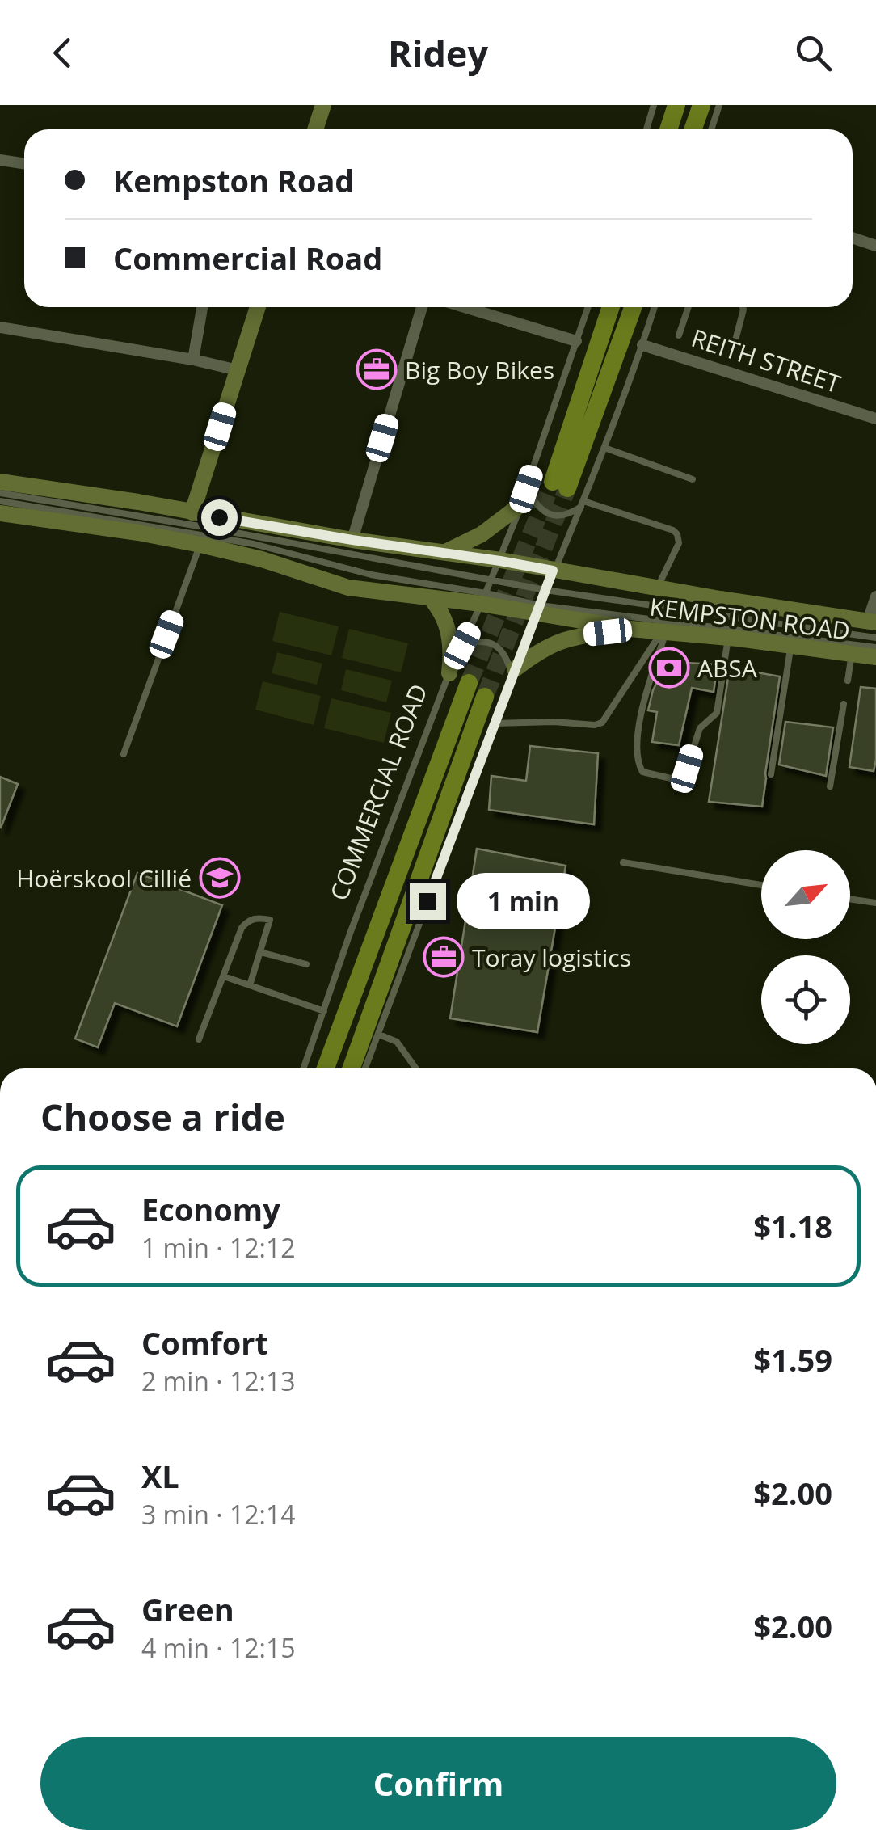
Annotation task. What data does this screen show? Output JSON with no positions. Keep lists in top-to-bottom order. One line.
{"streets":{"main road":["KEMPSTON ROAD","COMMERCIAL ROAD"],"street":["REITH STREET"]},"crossings":[["KEMPSTON ROAD","COMMERCIAL ROAD"]],"places":{"office":["Big Boy Bikes","Toray logistics"],"bank":["ABSA"],"school or university":["Hoërskool Cillié"]},"north":"top right","page":{"header":"Ridey","banner":["Kempston Road","Commercial Road"],"bubble":"1 min","heading":"Choose a ride","list":[{"name":"Economy","note":"1 min · 12:12","value":"$1.18"},{"name":"Comfort","note":"2 min · 12:13","value":"$1.59"},{"name":"XL","note":"3 min · 12:14","value":"$2.00"},{"name":"Green","note":"4 min · 12:15","value":"$2.00"}],"buttons":"Confirm"}}
